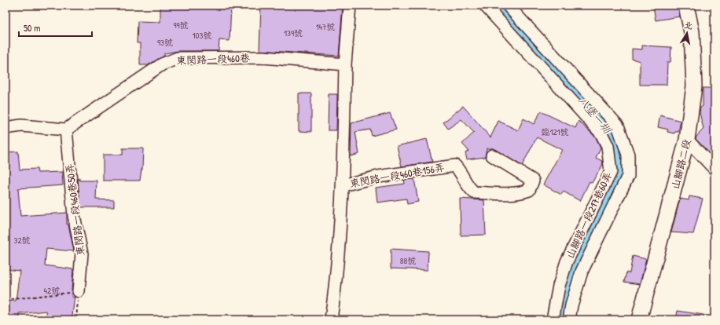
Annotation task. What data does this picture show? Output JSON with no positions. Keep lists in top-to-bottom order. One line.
{"streets":{"main road":["山腳路二段"],"lane":["東閔路一段460巷","東閔路一段460巷156弄","東閔路一段460巷50弄","山腳路一段217巷60弄"]},"crossings":[["東閔路一段460巷","東閔路一段460巷156弄"],["東閔路一段460巷","東閔路一段460巷50弄"]],"water":["八堡一圳"],"house_numbers":["99號","147號","139號","103號","93號","臨121號","32號","88號","42號"],"scale_bar":"50 m","north":"top"}
